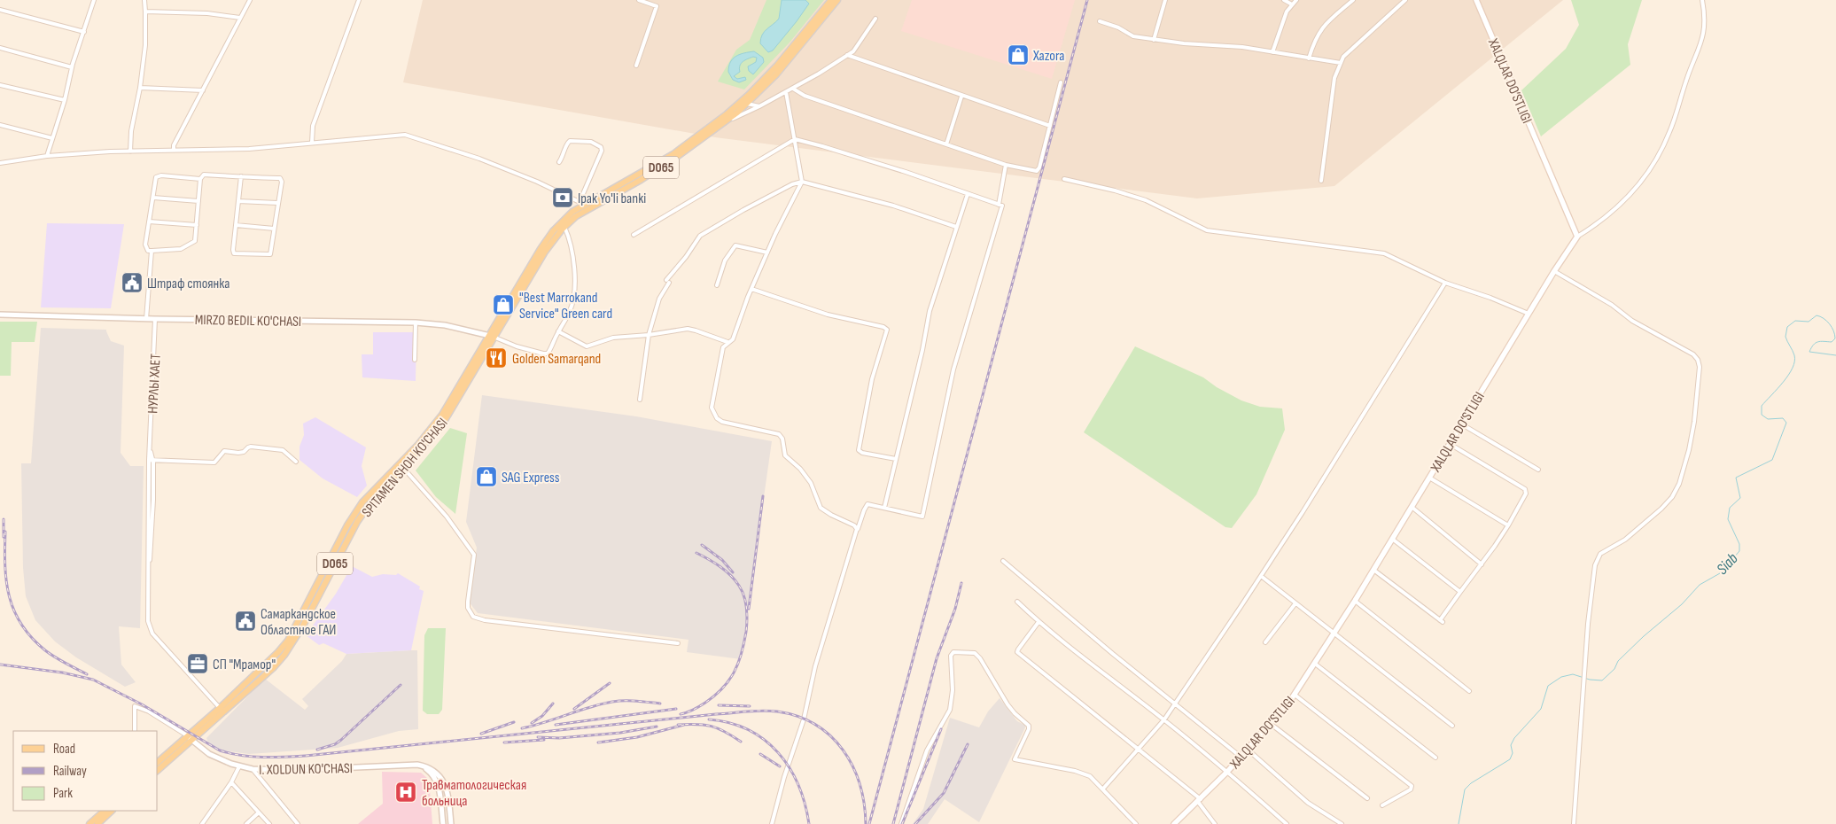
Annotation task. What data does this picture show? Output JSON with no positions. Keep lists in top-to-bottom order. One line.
{"streets":{"main road":["XALQLAR DO’STLIGI","D065","SPITAMEN SHOH KO'CHASI"],"street":["MIRZO BEDIL KO'CHASI","НУРЛЫ ХАЕТ","I. XOLDUN KO'CHASI"]},"crossings":[["D065","MIRZO BEDIL KO'CHASI"],["D065","SPITAMEN SHOH KO'CHASI"],["MIRZO BEDIL KO'CHASI","НУРЛЫ ХАЕТ"],["MIRZO BEDIL KO'CHASI","SPITAMEN SHOH KO'CHASI"],["НУРЛЫ ХАЕТ","SPITAMEN SHOH KO'CHASI"],["SPITAMEN SHOH KO'CHASI","I. XOLDUN KO'CHASI"]],"water":["Siab"],"places":{"shop":["Xazora","\"Best Marrokand Service\" Green card","SAG Express"],"bank":["Ipak Yo'li banki"],"public building":["Штраф стоянка","Самаркандское Областное ГАИ"],"restaurant":["Golden Samarqand"],"office":["СП \"Мрамор\""],"hospital":["Травматологическая больница"]},"legend":["Road","Railway","Park"]}
